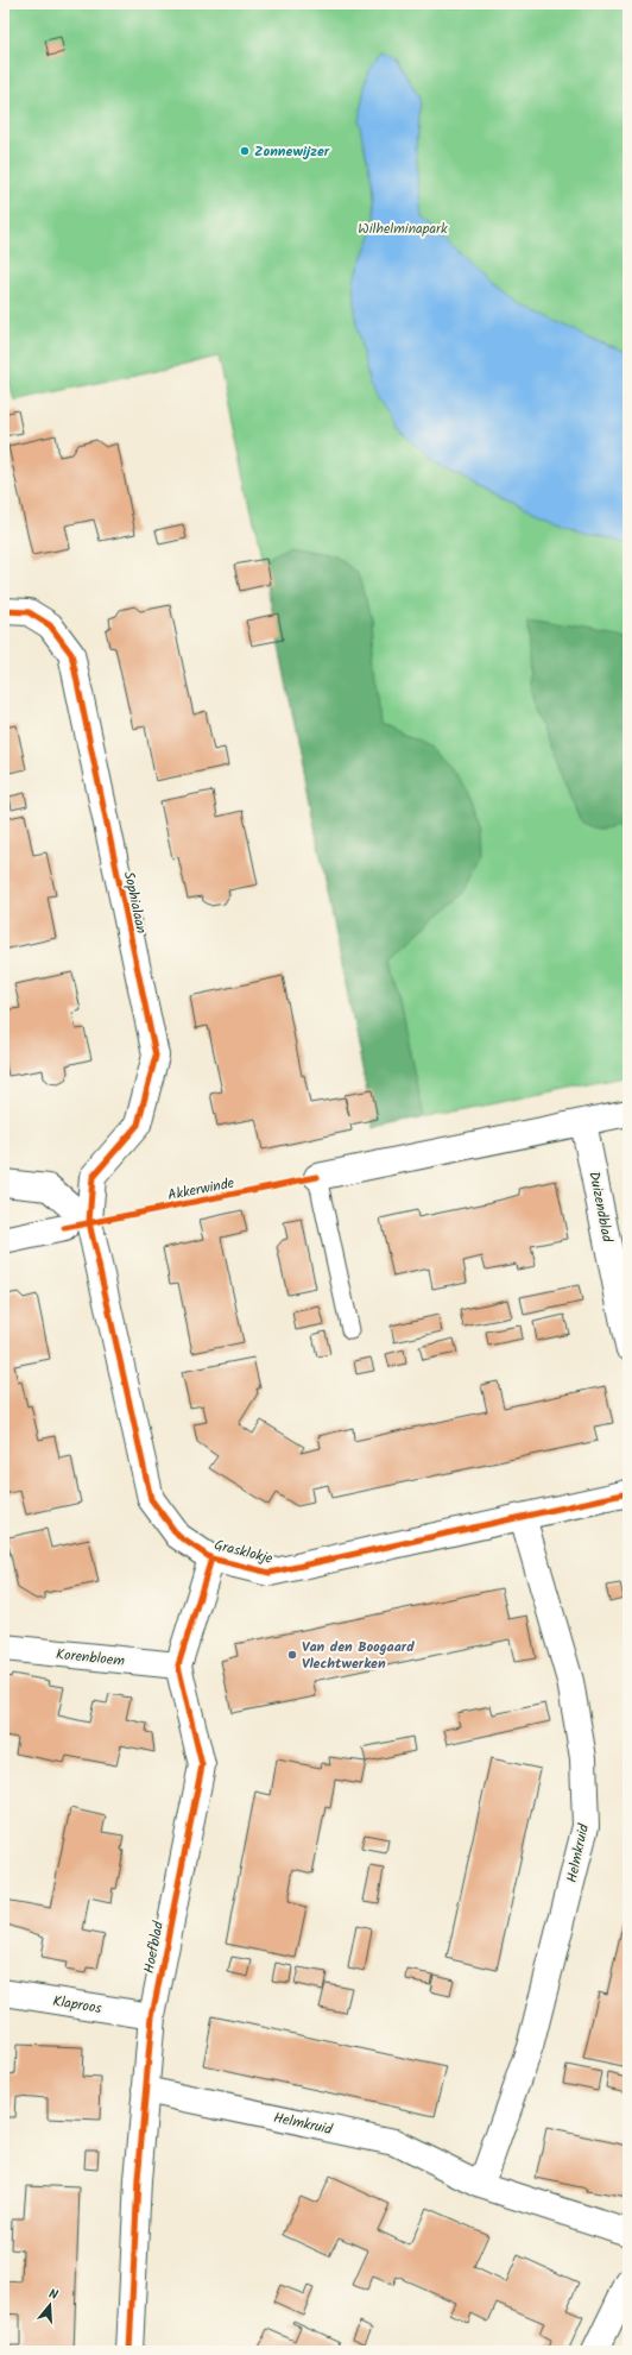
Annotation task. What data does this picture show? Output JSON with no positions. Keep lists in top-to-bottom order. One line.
{"streets":{"street":["Sophialaan","Duizendblad","Grasklokje","Korenbloem","Helmkruid","Hoefblad","Klaproos"],"cycle path":["Akkerwinde"]},"crossings":[["Sophialaan","Grasklokje"],["Grasklokje","Helmkruid"],["Korenbloem","Hoefblad"],["Helmkruid","Hoefblad"],["Hoefblad","Klaproos"]],"parks":["Wilhelminapark"],"places":["Zonnewijzer","Van den Boogaard Vlechtwerken"],"north":"top"}
